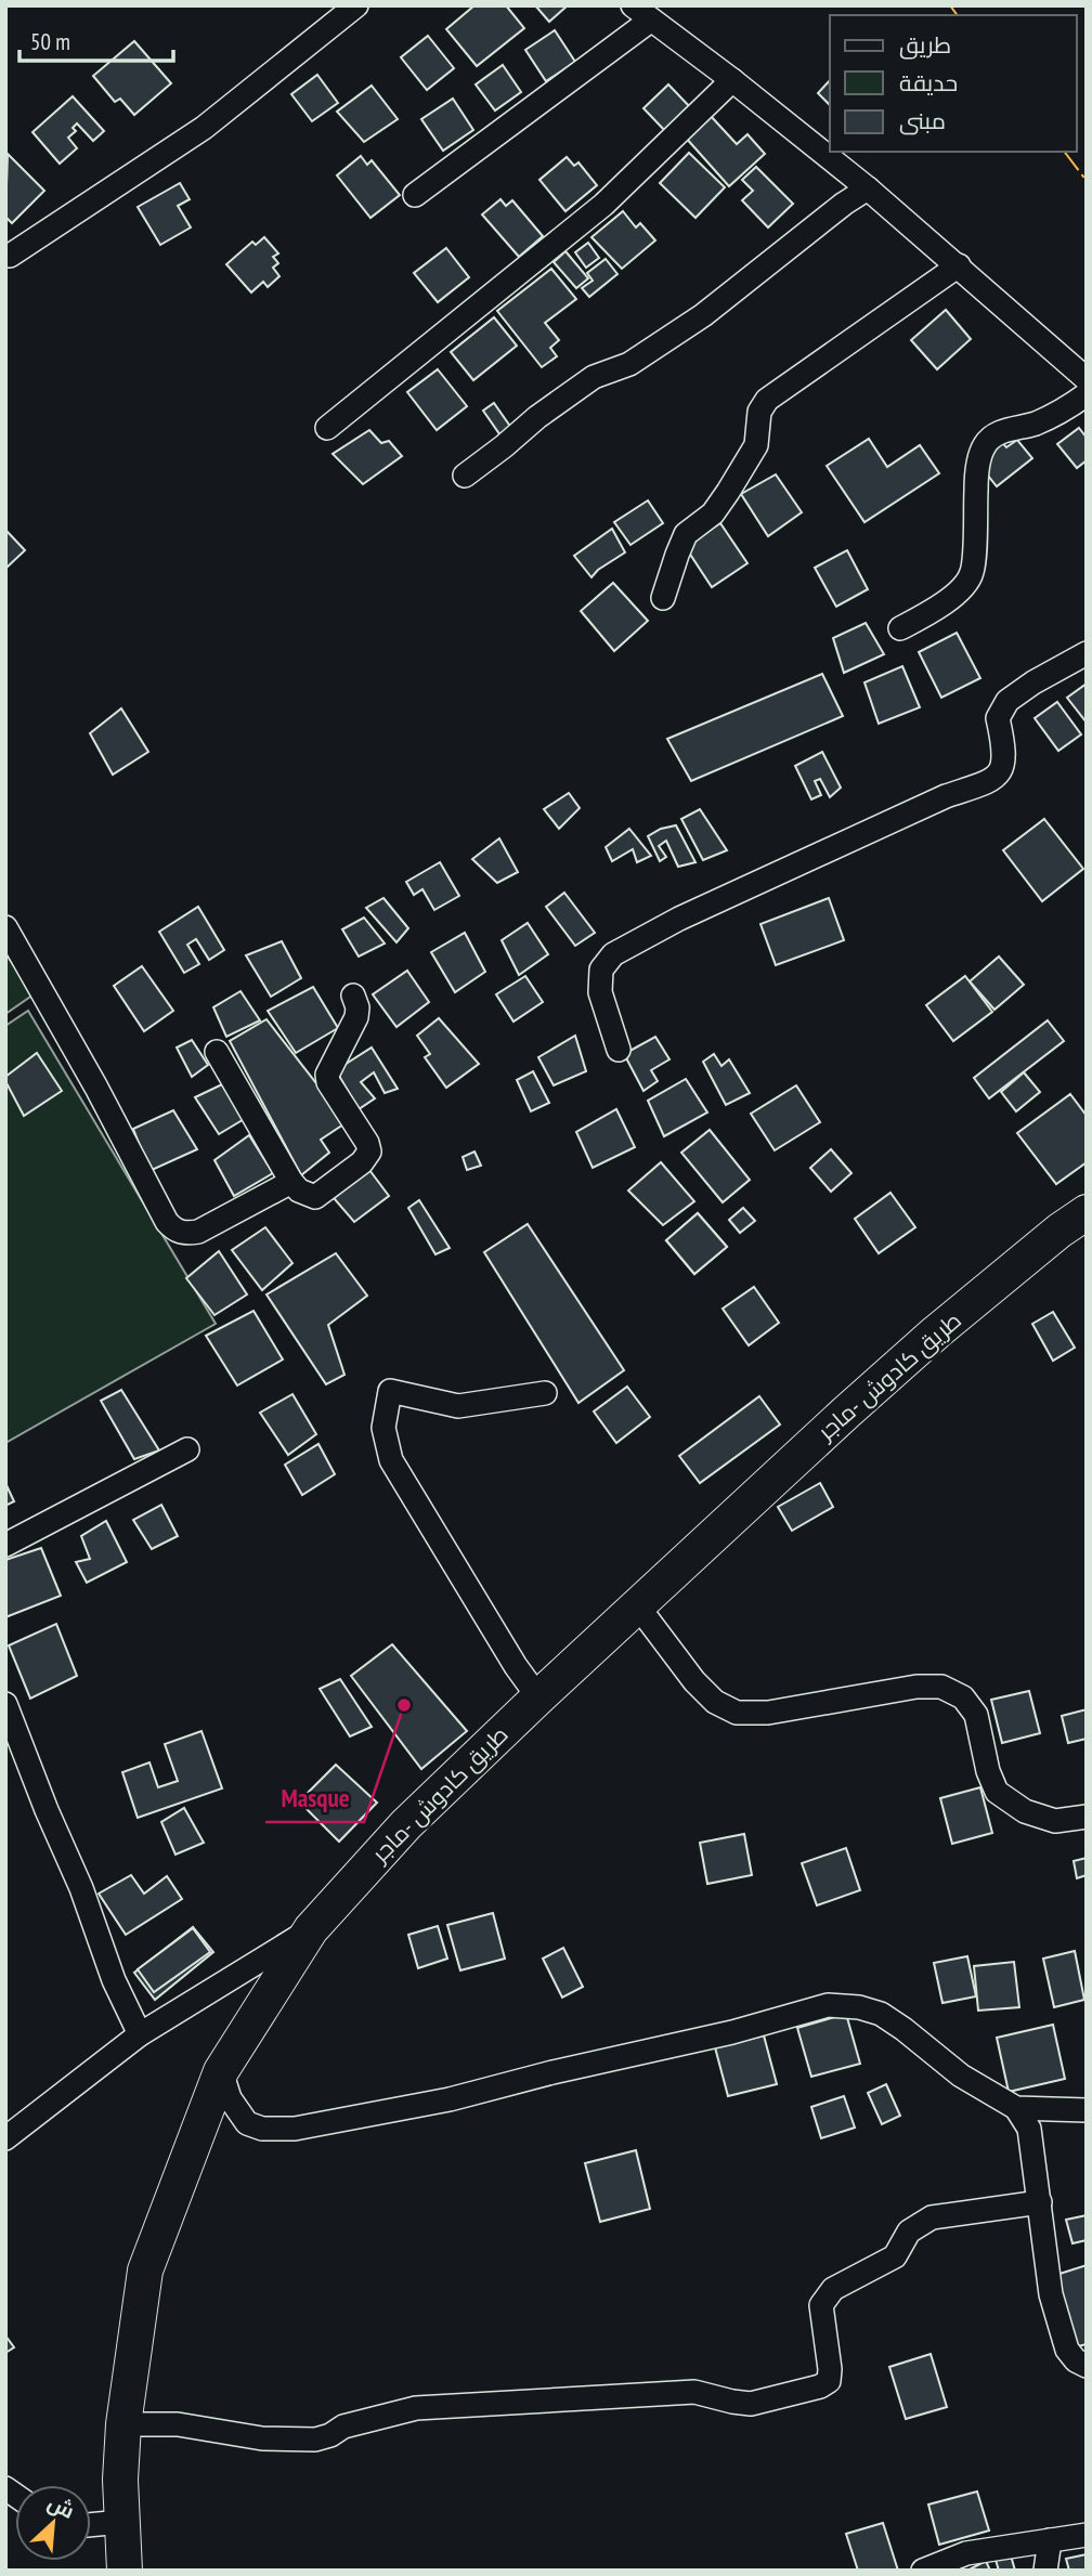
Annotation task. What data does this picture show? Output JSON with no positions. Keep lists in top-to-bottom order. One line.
{"streets":{"highway":["طريق كادوش -ماجر"]},"places":["Masque"],"legend":["طريق","حديقة","مبنى"],"scale_bar":"50 m","north":"top right"}
